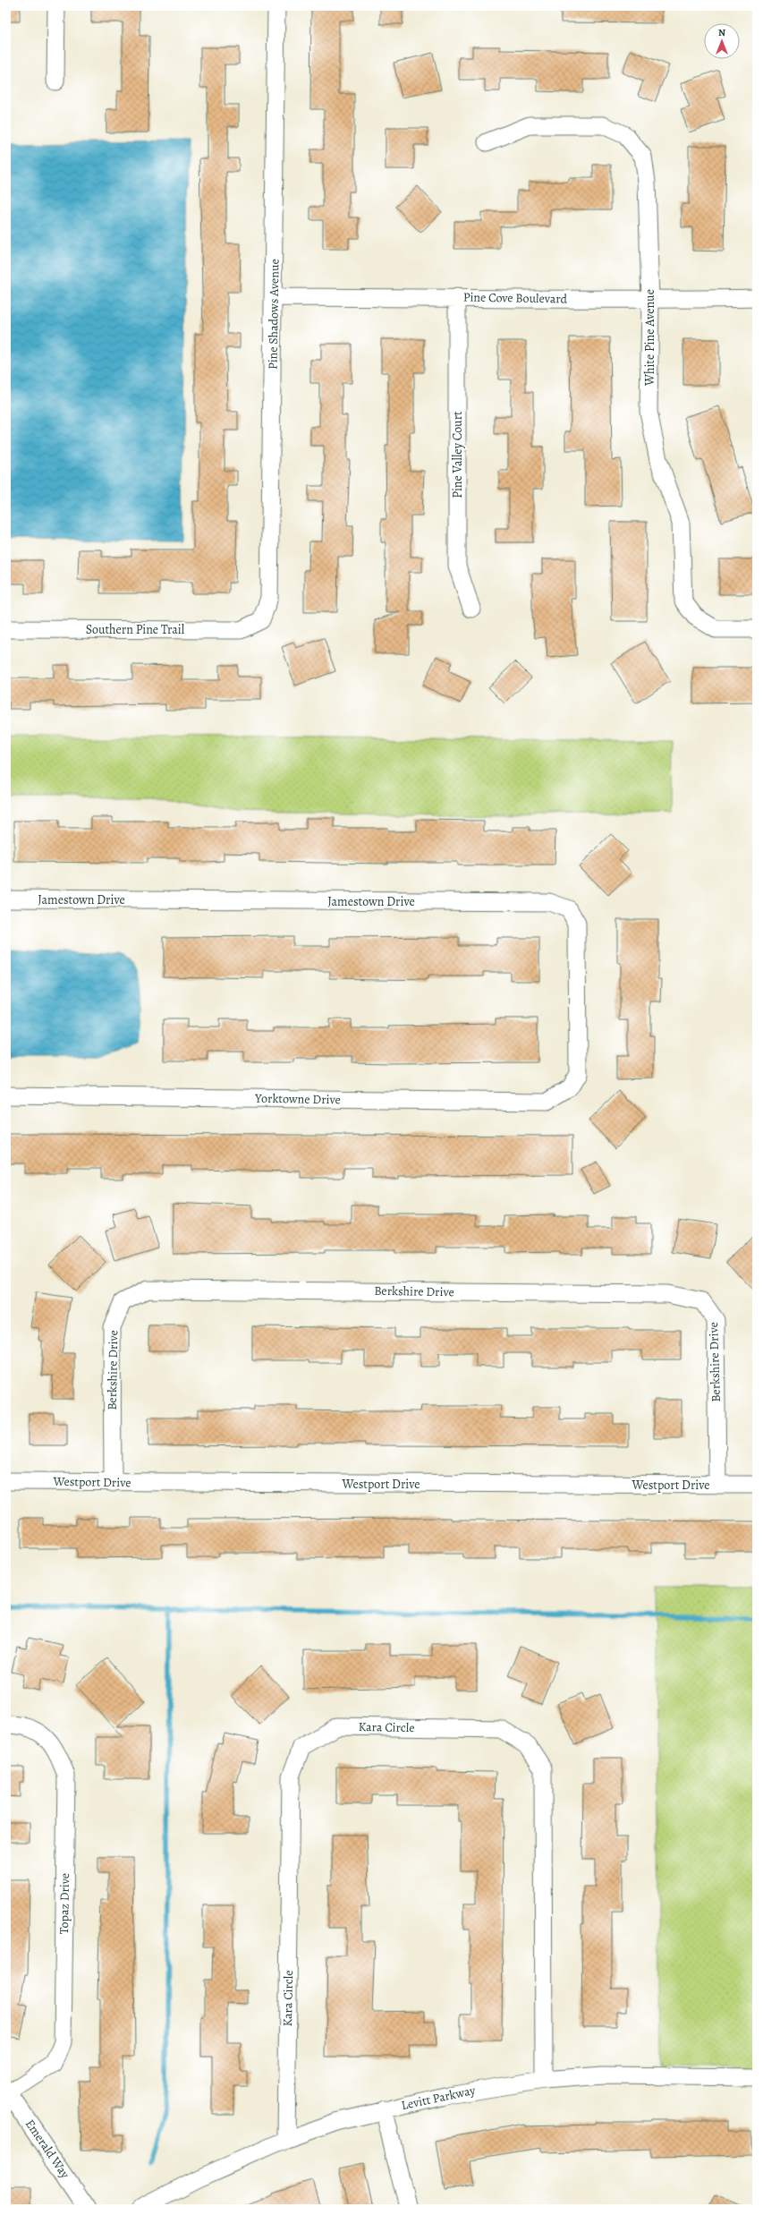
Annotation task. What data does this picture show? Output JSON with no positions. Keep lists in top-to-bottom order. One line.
{"streets":{"street":["Pine Cove Boulevard","Pine Shadows Avenue","White Pine Avenue","Pine Valley Court","Southern Pine Trail","Jamestown Drive","Yorktowne Drive","Berkshire Drive","Westport Drive","Kara Circle","Topaz Drive","Levitt Parkway","Emerald Way"]},"crossings":[["Pine Cove Boulevard","Pine Shadows Avenue"],["Pine Cove Boulevard","White Pine Avenue"],["Pine Cove Boulevard","Pine Valley Court"],["Pine Shadows Avenue","Southern Pine Trail"],["Jamestown Drive","Yorktowne Drive"],["Berkshire Drive","Westport Drive"],["Kara Circle","Levitt Parkway"],["Topaz Drive","Emerald Way"]],"north":"top"}
